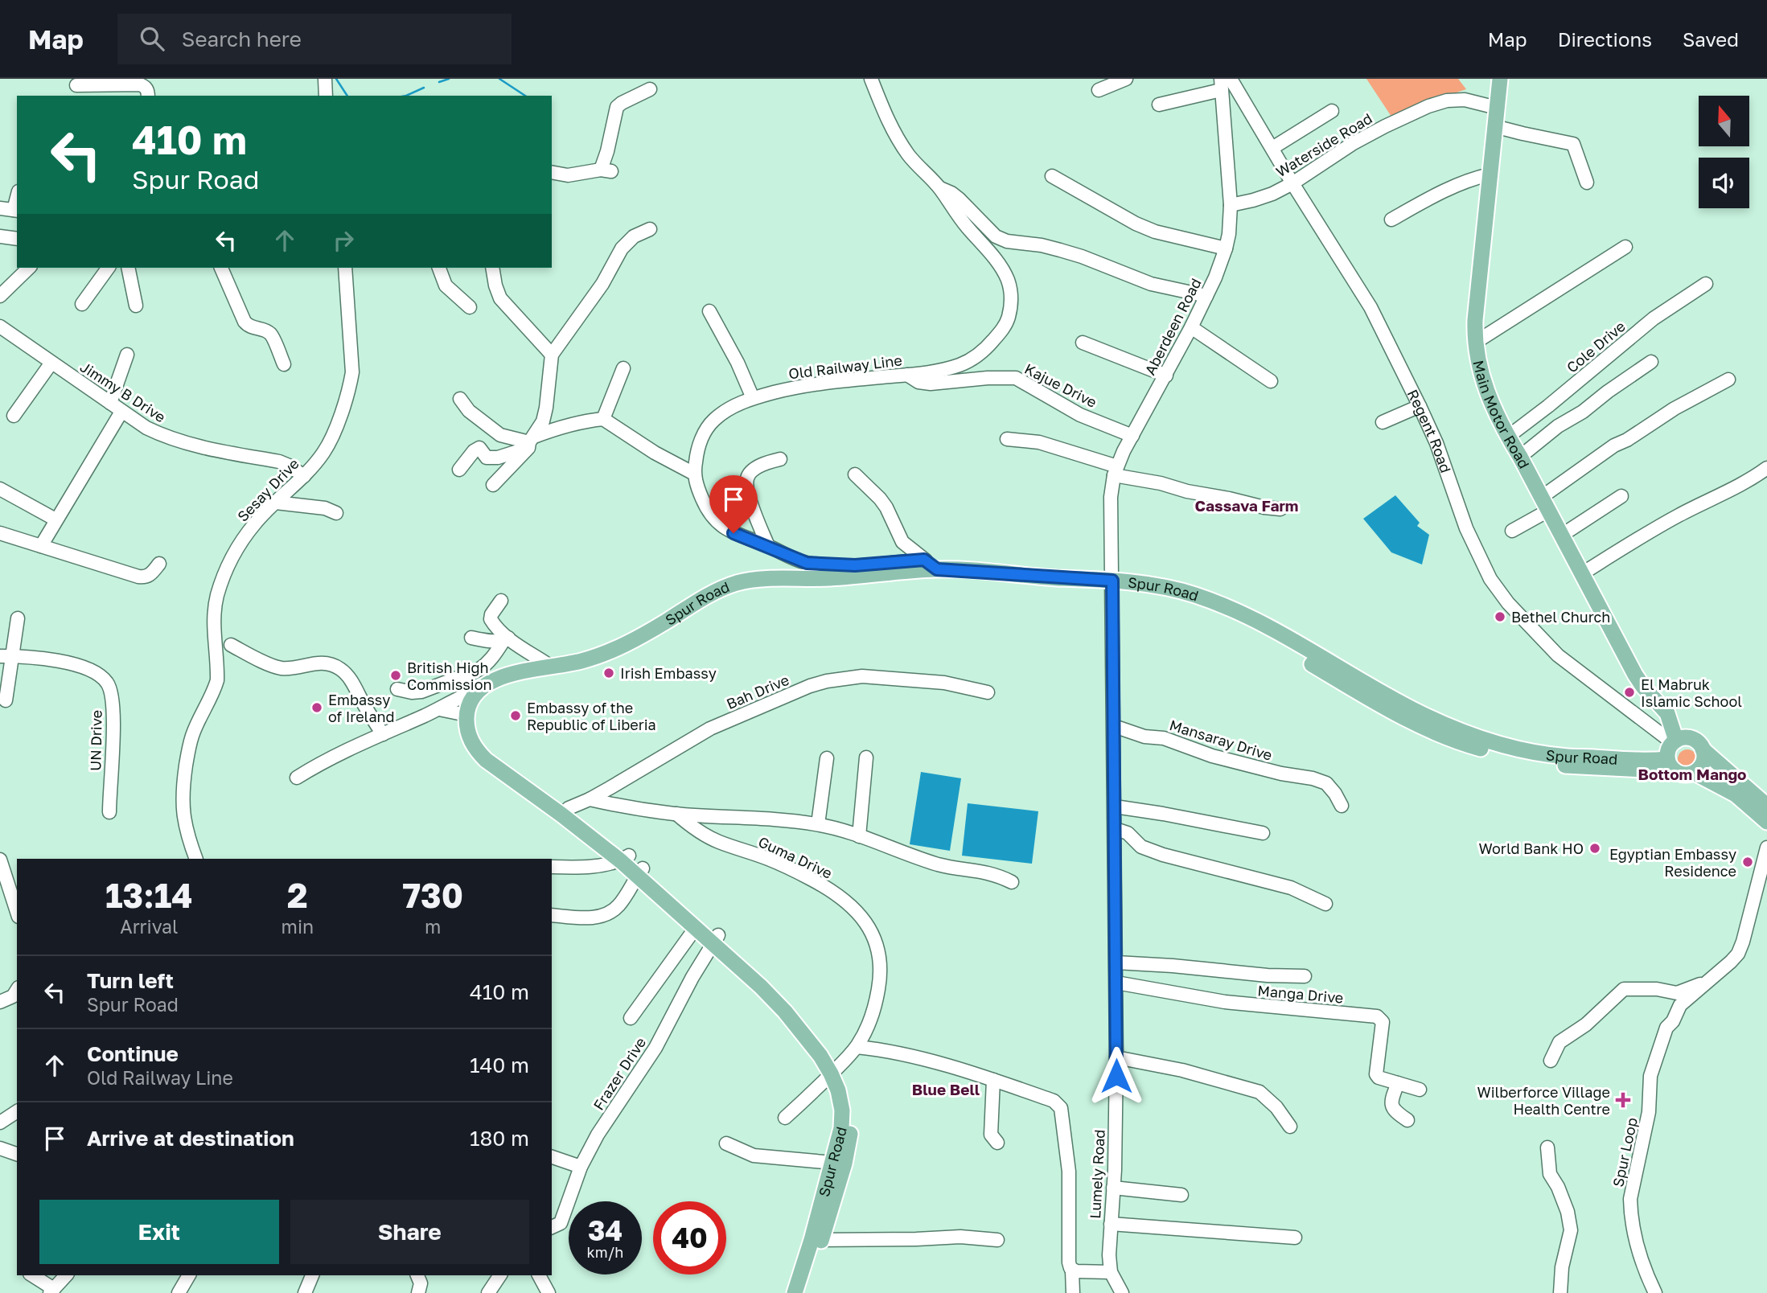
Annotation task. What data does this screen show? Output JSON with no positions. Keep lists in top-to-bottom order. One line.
{"streets":{"main road":["Main Motor Road","Spur Road"],"street":["Waterside Road","Aberdeen Road","Cole Drive","Old Railway Line","Kajue Drive","Jimmy B Drive","Regent Road","Sesay Drive","Bah Drive","Mansaray Drive","UN Drive","Guma Drive","Manga Drive","Frazer Drive","Spur Loop","Lumely Road"]},"crossings":[["Waterside Road","Aberdeen Road"],["Waterside Road","Main Motor Road"],["Waterside Road","Regent Road"],["Aberdeen Road","Old Railway Line"],["Aberdeen Road","Kajue Drive"],["Aberdeen Road","Spur Road"],["Aberdeen Road","Lumely Road"],["Cole Drive","Main Motor Road"],["Old Railway Line","Kajue Drive"],["Jimmy B Drive","Sesay Drive"],["Main Motor Road","Regent Road"],["Main Motor Road","Spur Road"],["Regent Road","Spur Road"],["Spur Road","Bah Drive"],["Spur Road","Guma Drive"],["Spur Road","Frazer Drive"],["Spur Road","Lumely Road"],["Mansaray Drive","Lumely Road"],["Manga Drive","Lumely Road"]],"districts":["Cassava Farm","Bottom Mango","Blue Bell"],"places":{"other":["Bethel Church","Irish Embassy","British High Commission","El Mabruk Islamic School","Embassy of Ireland","Embassy of the Republic of Liberia","World Bank HO","Egyptian Embassy Residence"],"health":["Wilberforce Village Health Centre"]},"north":"top","page":{"header":"Map","search":"Search here","nav":["Map","Directions","Saved"],"turn":["410 m","Spur Road"],"eta":["13:14","Arrival","2","min","730","m"],"list":[{"name":"Turn left","note":"Spur Road","value":"410 m"},{"name":"Continue","note":"Old Railway Line","value":"140 m"},{"name":"Arrive at destination","value":"180 m"}],"buttons":["Exit","Share"],"speed":"34 km/h","limit":"40"}}
